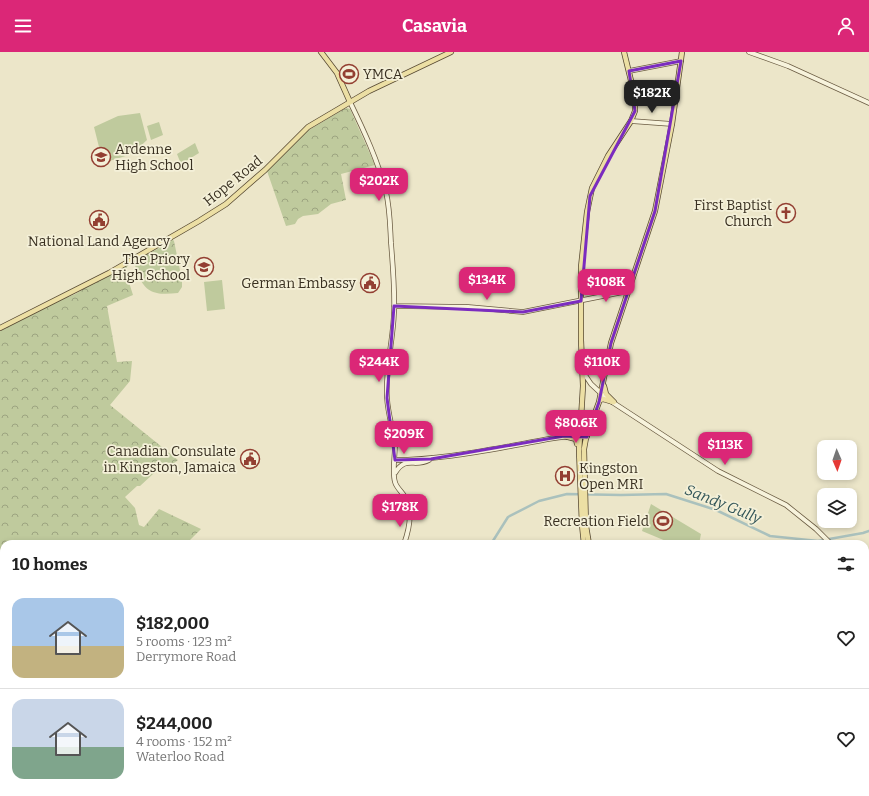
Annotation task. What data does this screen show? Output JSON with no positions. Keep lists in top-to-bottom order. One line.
{"streets":{"main road":["Hope Road"]},"water":["Sandy Gully"],"places":{"sports":["YMCA","Recreation Field"],"school or university":["Ardenne High School","The Priory High School"],"church":["First Baptist Church"],"public building":["National Land Agency","German Embassy","Canadian Consulate in Kingston, Jamaica"],"hospital":["Kingston Open MRI"]},"north":"bottom","page":{"header":"Casavia","price":["$182K","$202K","$134K","$108K","$244K","$110K","$80.6K","$209K","$113K","$178K"],"heading":"10 homes","list":[{"name":"$182,000","note":"5 rooms · 123 m² · Derrymore Road"},{"name":"$244,000","note":"4 rooms · 152 m² · Waterloo Road"}]}}
